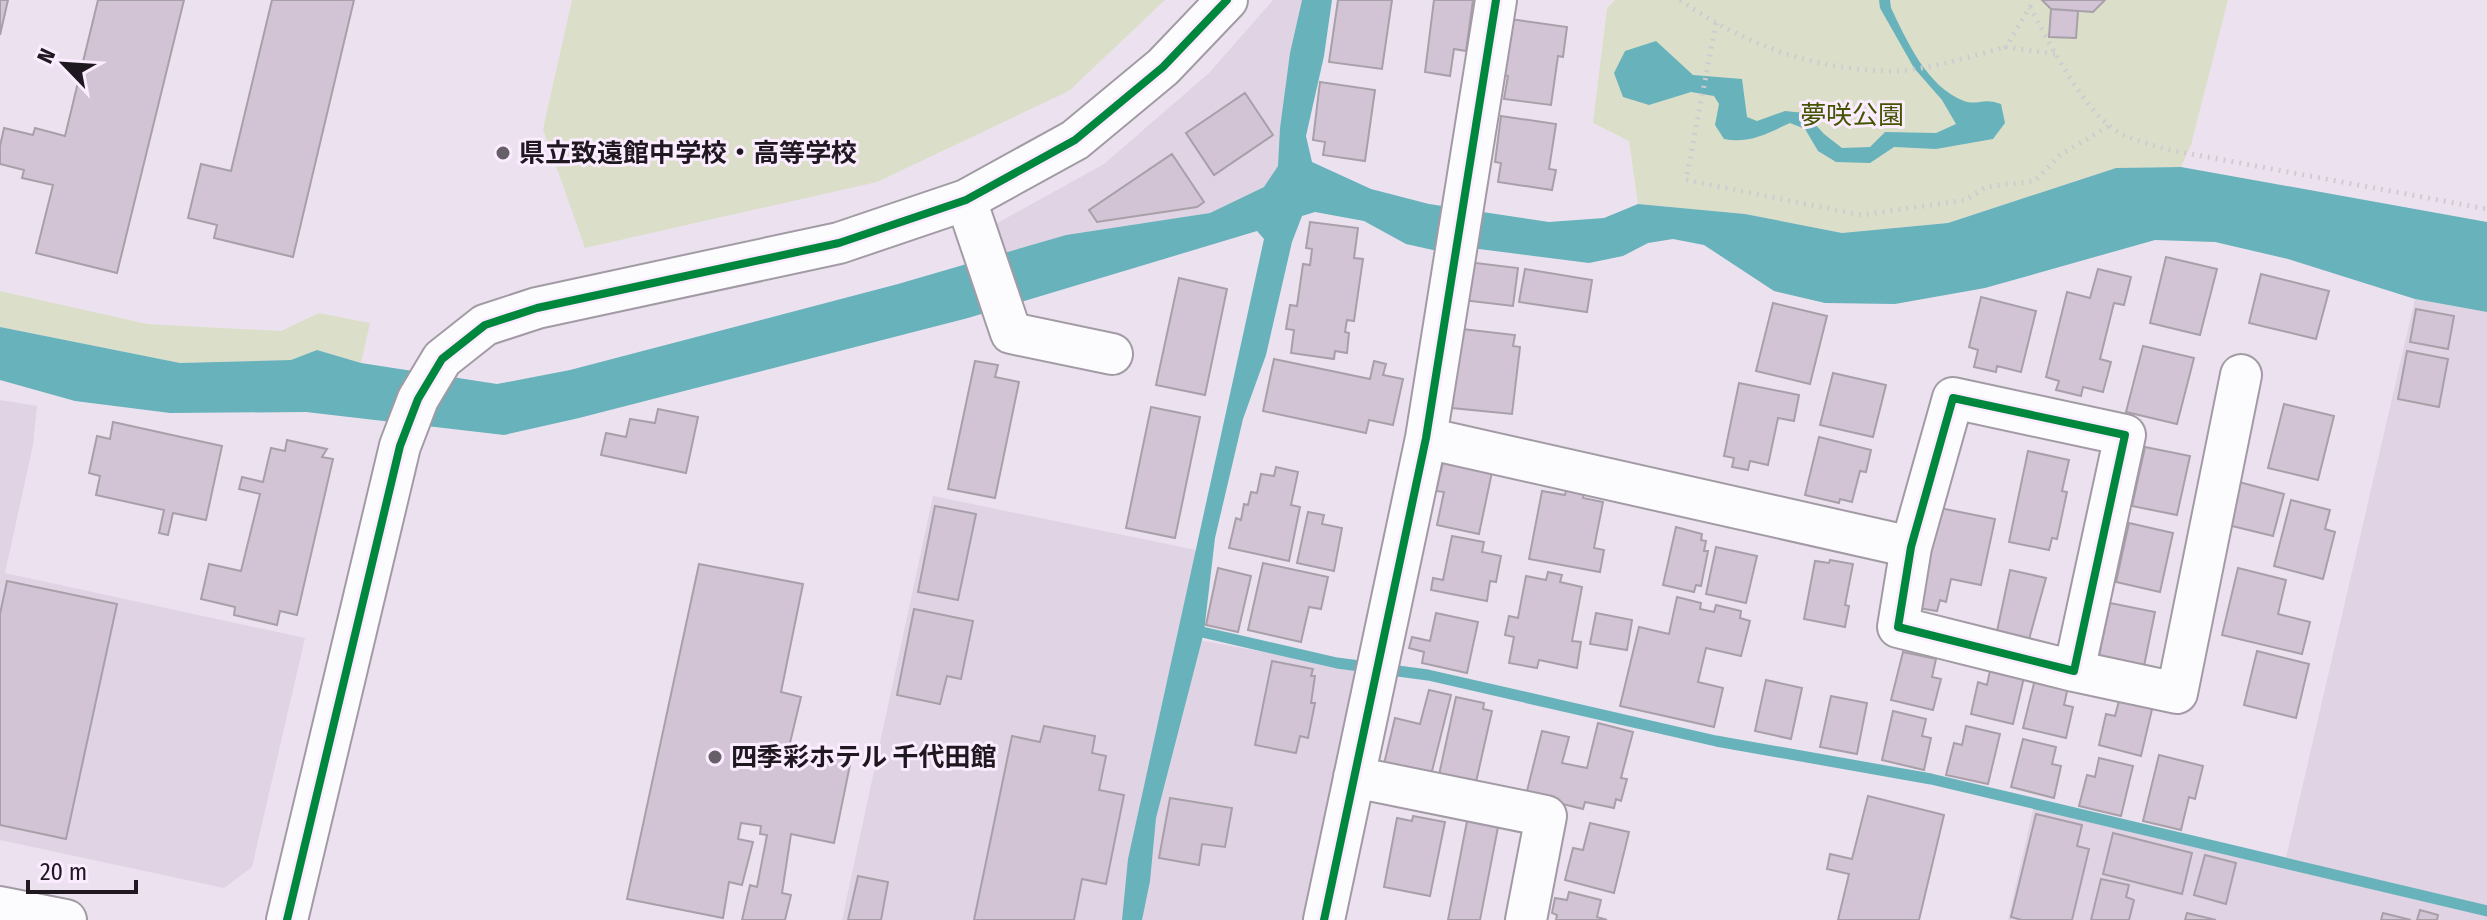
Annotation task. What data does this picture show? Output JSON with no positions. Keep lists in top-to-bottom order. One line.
{"parks":["夢咲公園"],"places":["県立致遠館中学校・高等学校","四季彩ホテル 千代田館"],"scale_bar":"20 m","north":"top left"}
